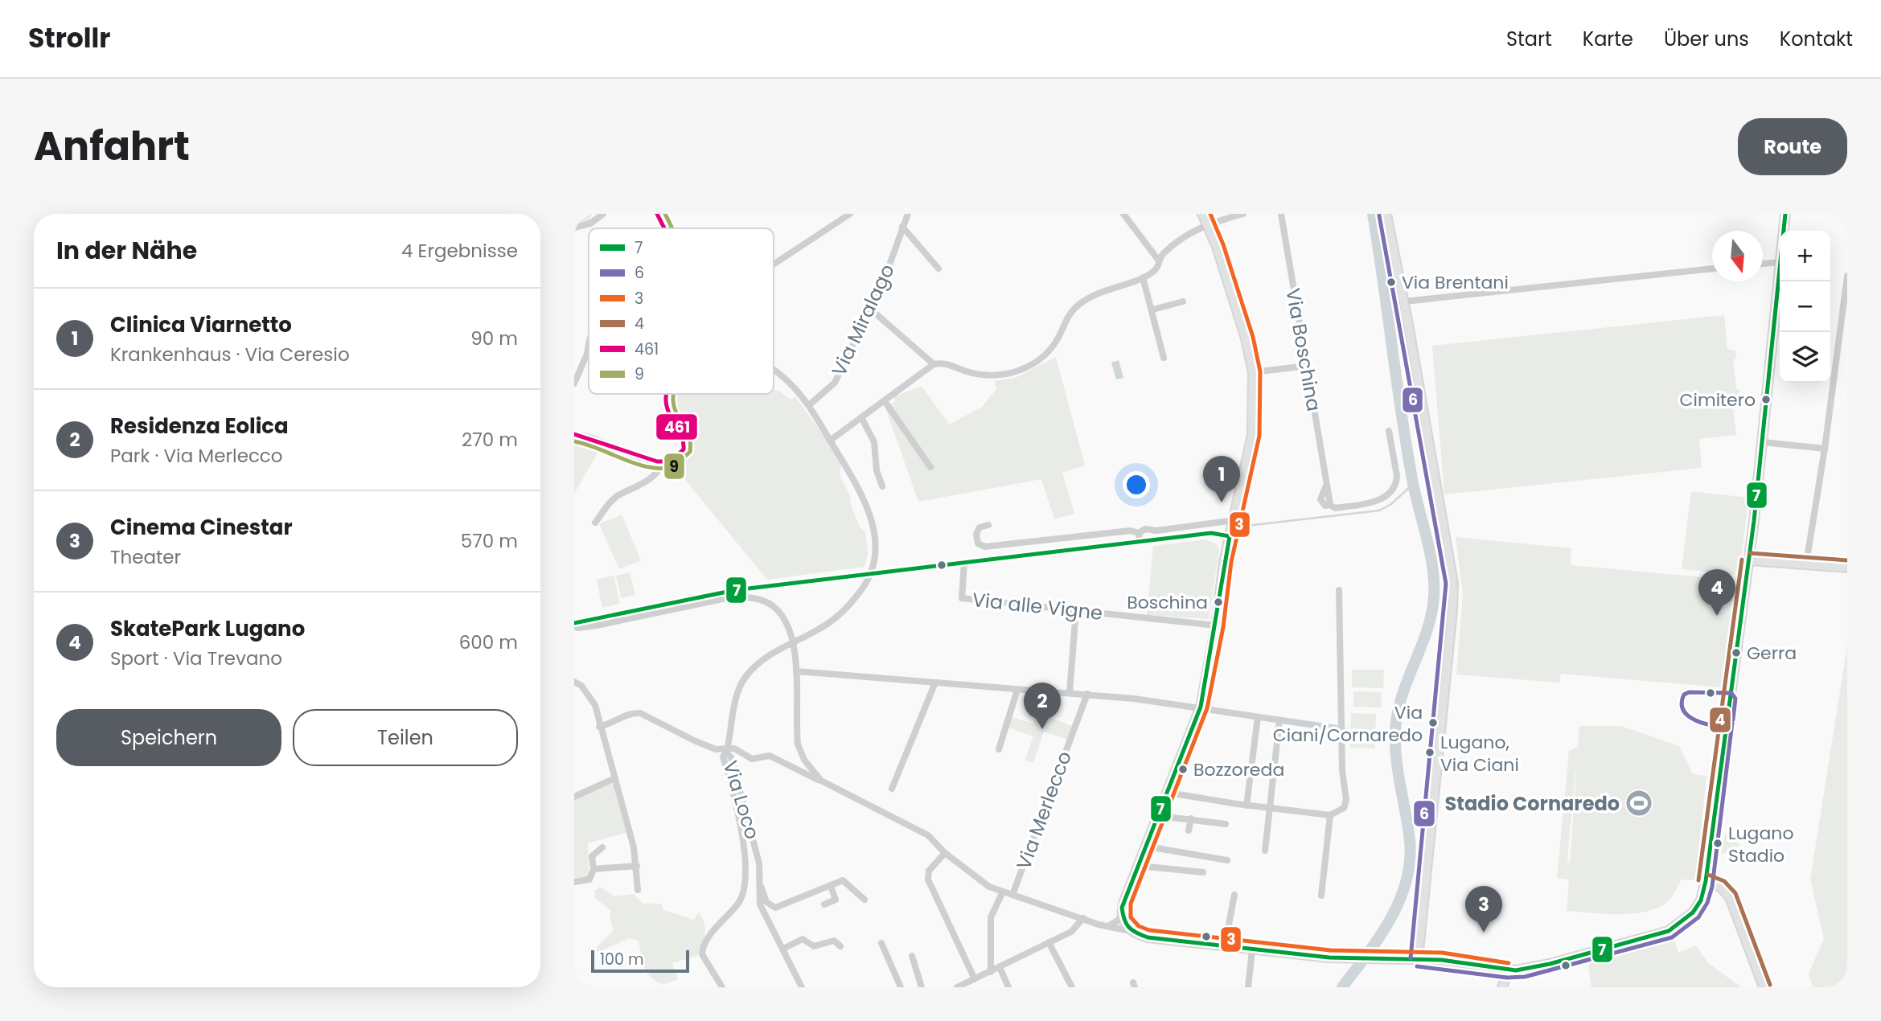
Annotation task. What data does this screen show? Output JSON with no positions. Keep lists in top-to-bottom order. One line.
{"streets":{"street":["Via Miralago","Via Boschina","Via alle Vigne","Via Loco","Via Merlecco"]},"places":{"other":["Via Brentani","Cimitero","Boschina","Gerra","Via Ciani/Cornaredo","Lugano, Via Ciani","Bozzoreda","Lugano Stadio"],"sports":["Stadio Cornaredo"]},"lines":["transit line 7","transit line 3","transit line 461","transit line 9","transit line 6","transit line 4"],"legend":["7","6","3","4","461","9"],"scale_bar":"100 m","north":"bottom","page":{"header":"Strollr","nav":["Start","Karte","Über uns","Kontakt"],"title":"Anfahrt","buttons":["Route",["Speichern","Teilen"]],"heading":["In der Nähe","4 Ergebnisse"],"map_buttons":["+","−"],"list":[{"mark":"1","name":"Clinica Viarnetto","note":"Krankenhaus · Via Ceresio","value":"90 m"},{"mark":"2","name":"Residenza Eolica","note":"Park · Via Merlecco","value":"270 m"},{"mark":"3","name":"Cinema Cinestar","note":"Theater","value":"570 m"},{"mark":"4","name":"SkatePark Lugano","note":"Sport · Via Trevano","value":"600 m"}],"pins":["1","4","2","3"],"scale":"100 m"}}
